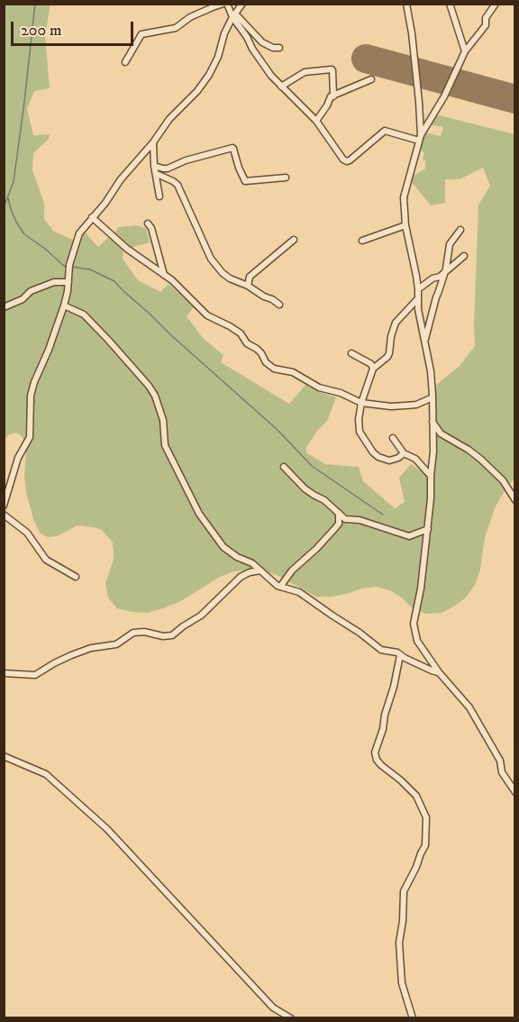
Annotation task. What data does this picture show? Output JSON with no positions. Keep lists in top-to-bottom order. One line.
{"scale_bar":"200 m"}
